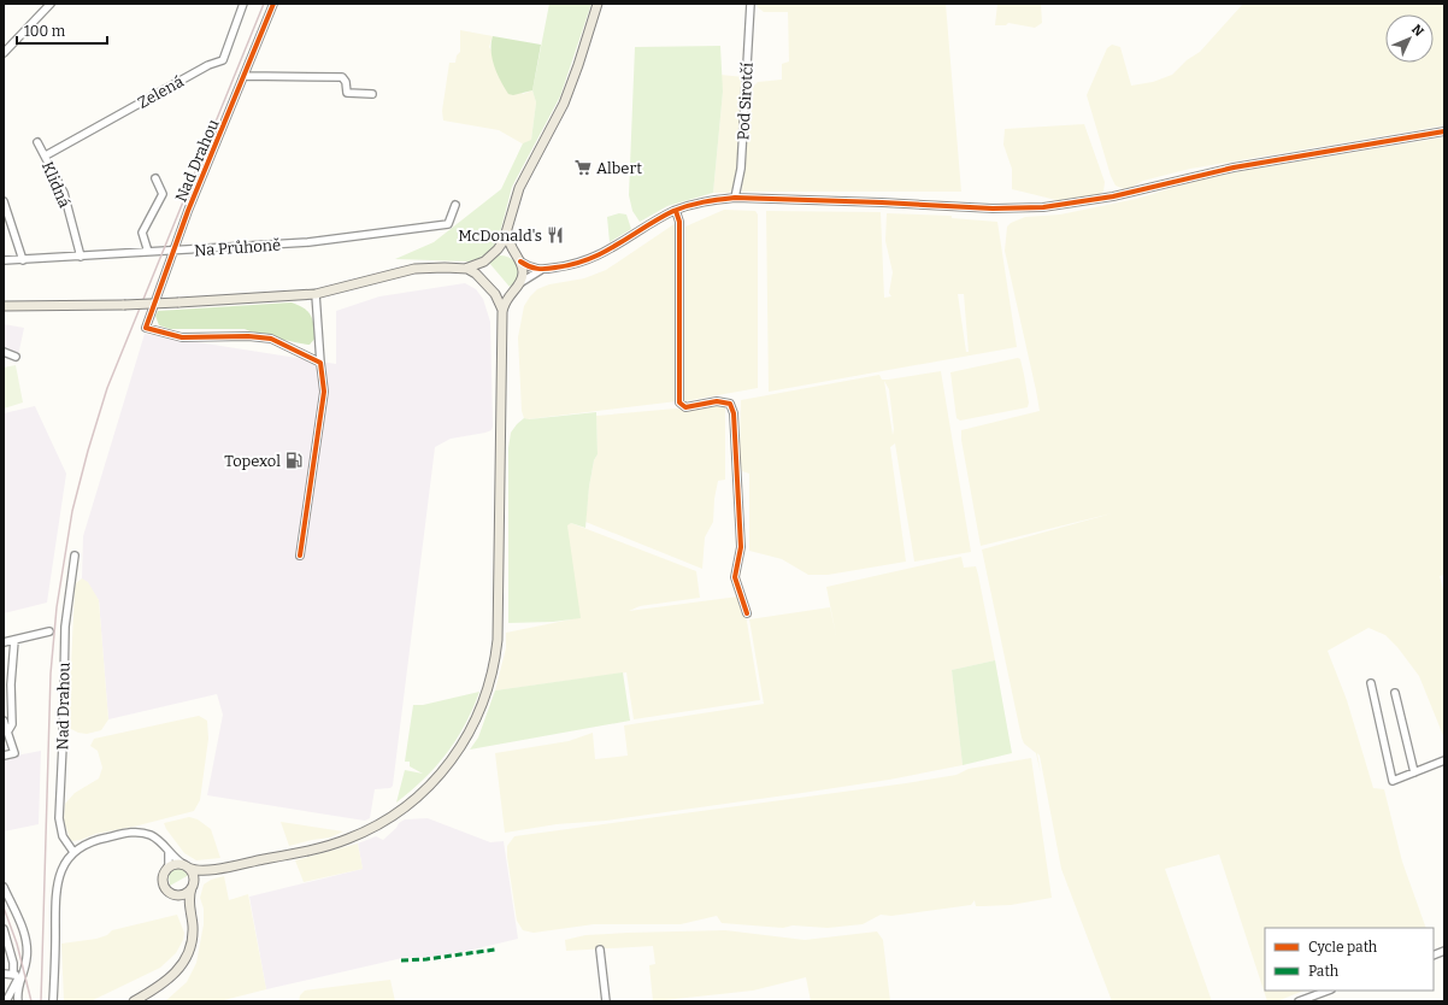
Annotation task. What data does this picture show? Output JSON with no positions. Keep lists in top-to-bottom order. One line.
{"streets":{"street":["Zelená","Pod Sirotčí","Nad Drahou","Klidná","Na Průhoně"]},"crossings":[["Zelená","Klidná"],["Nad Drahou","Na Průhoně"],["Klidná","Na Průhoně"]],"places":{"supermarket":["Albert"],"restaurant":["McDonald's"],"fuel station":["Topexol"]},"legend":["Cycle path","Path"],"scale_bar":"100 m","north":"top right"}
